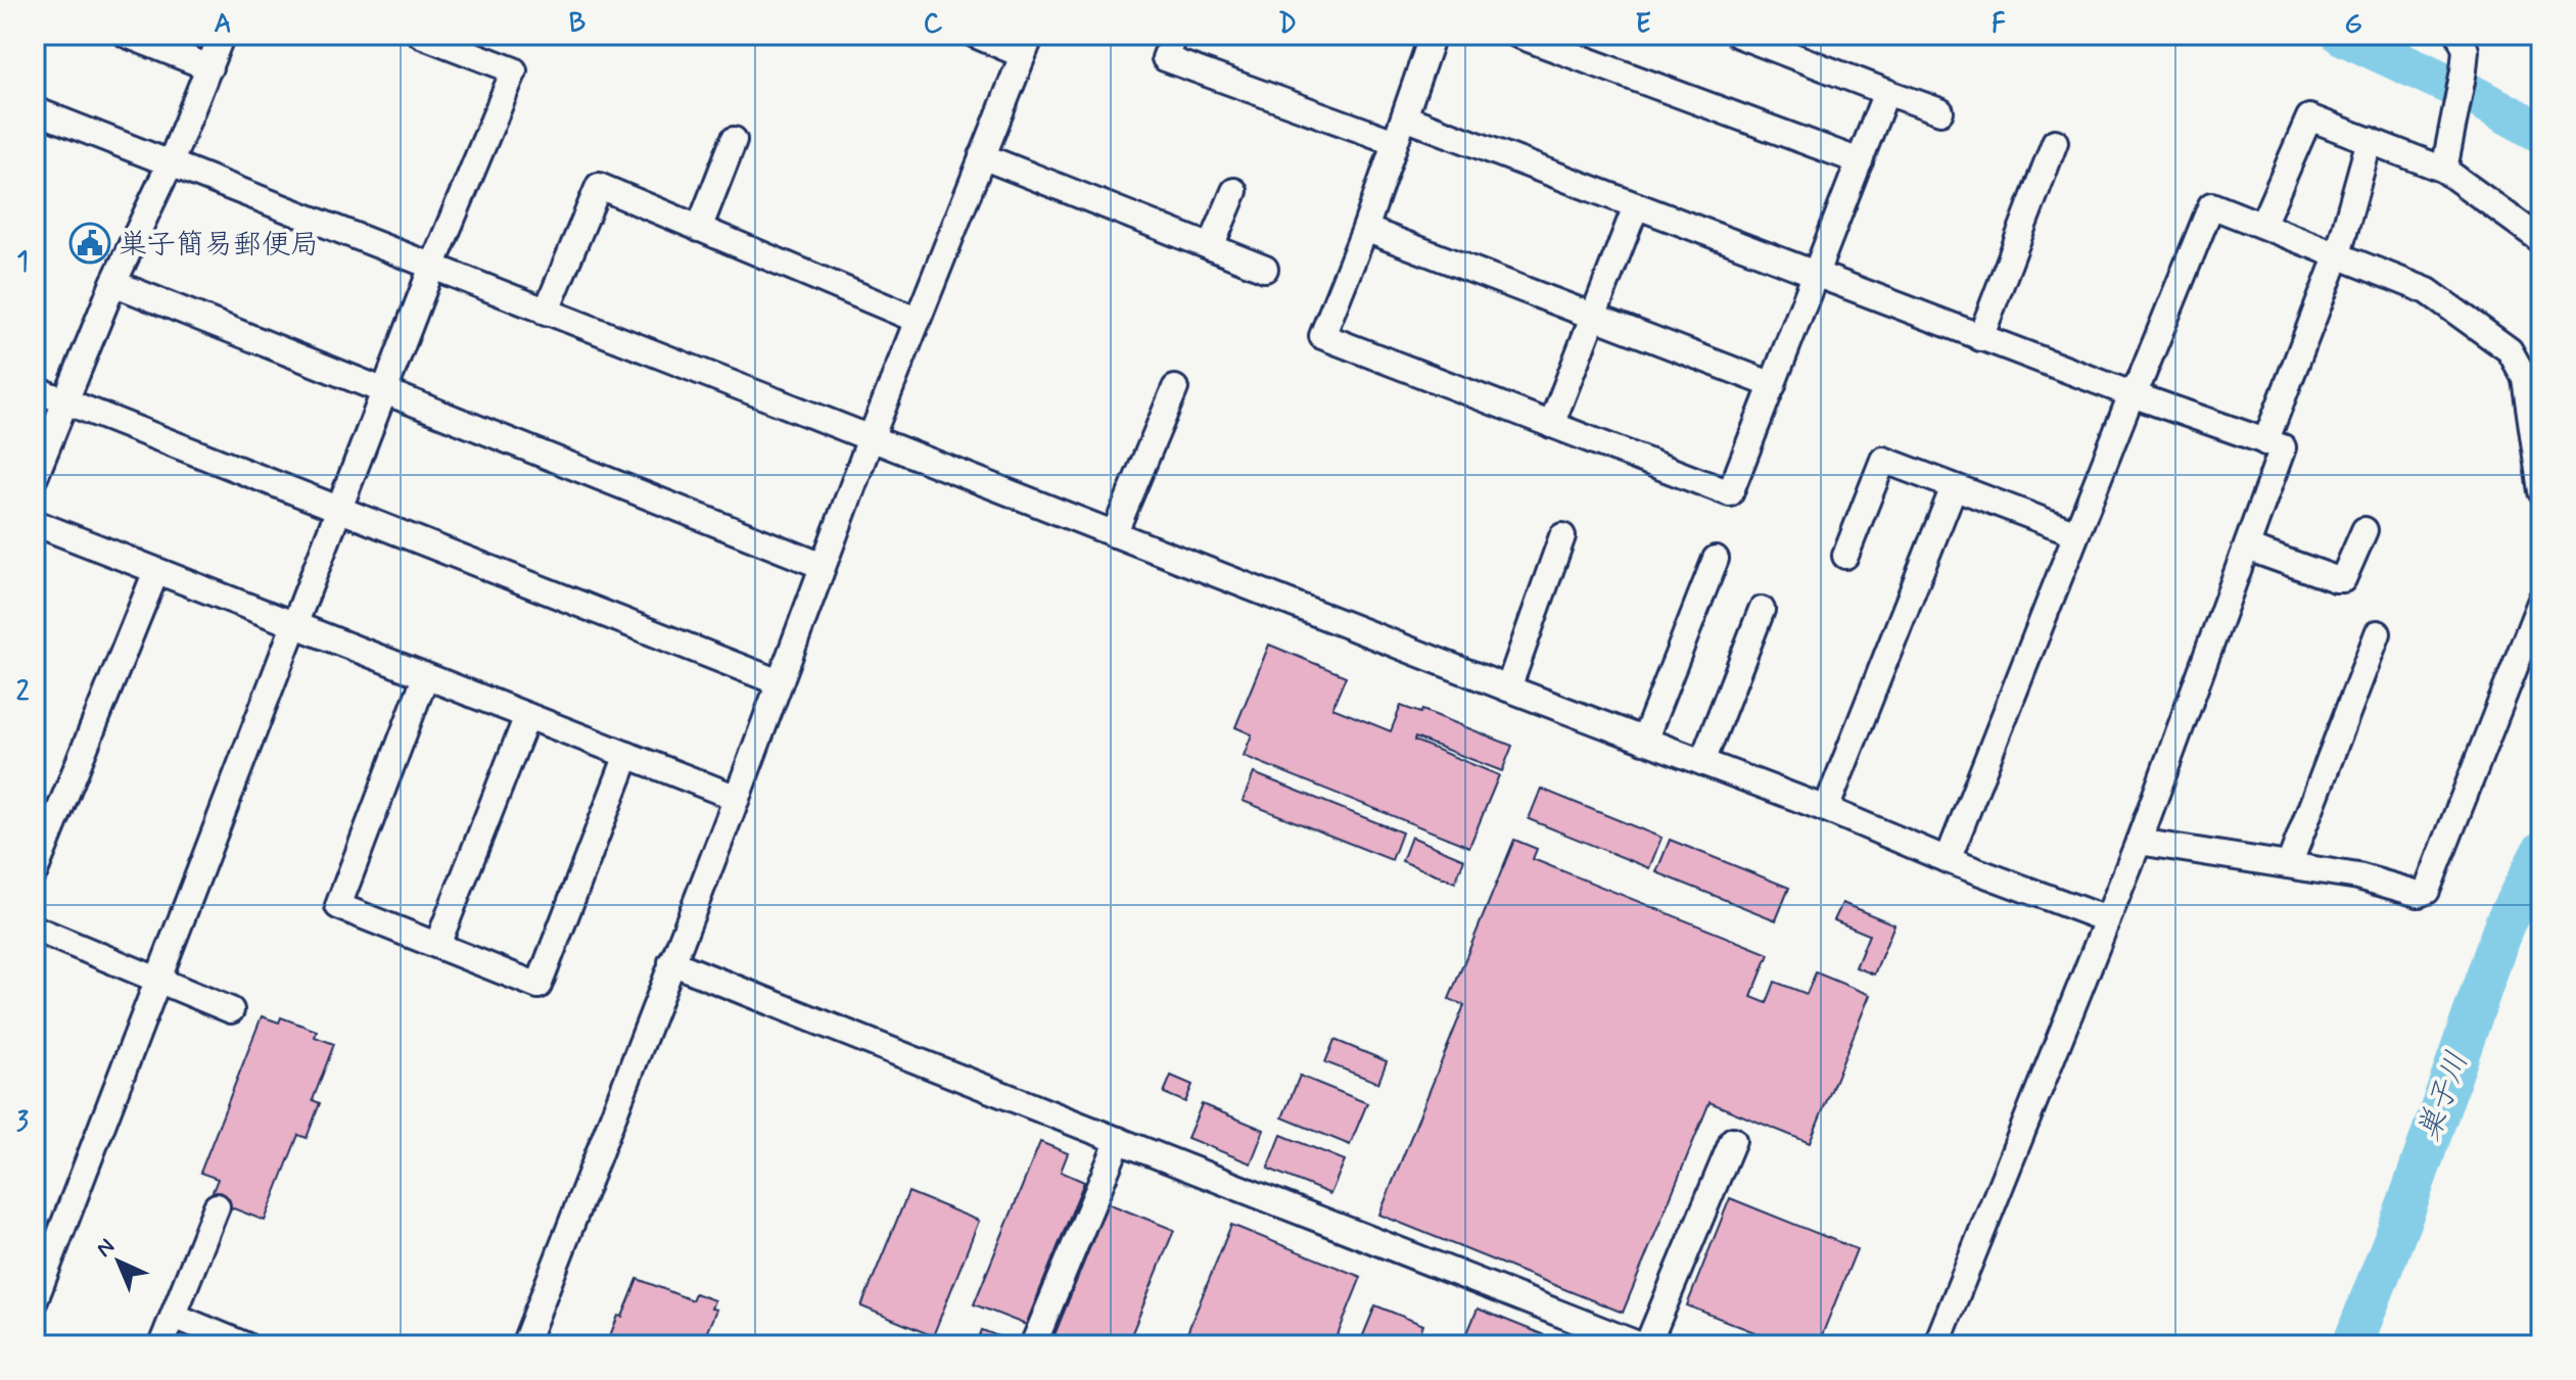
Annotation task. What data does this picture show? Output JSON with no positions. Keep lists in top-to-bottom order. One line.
{"water":["巣子川"],"places":{"public building":["巣子簡易郵便局"]},"north":"top left","grid":{"columns":["A","B","C","D","E","F","G"],"rows":["1","2","3"]}}
